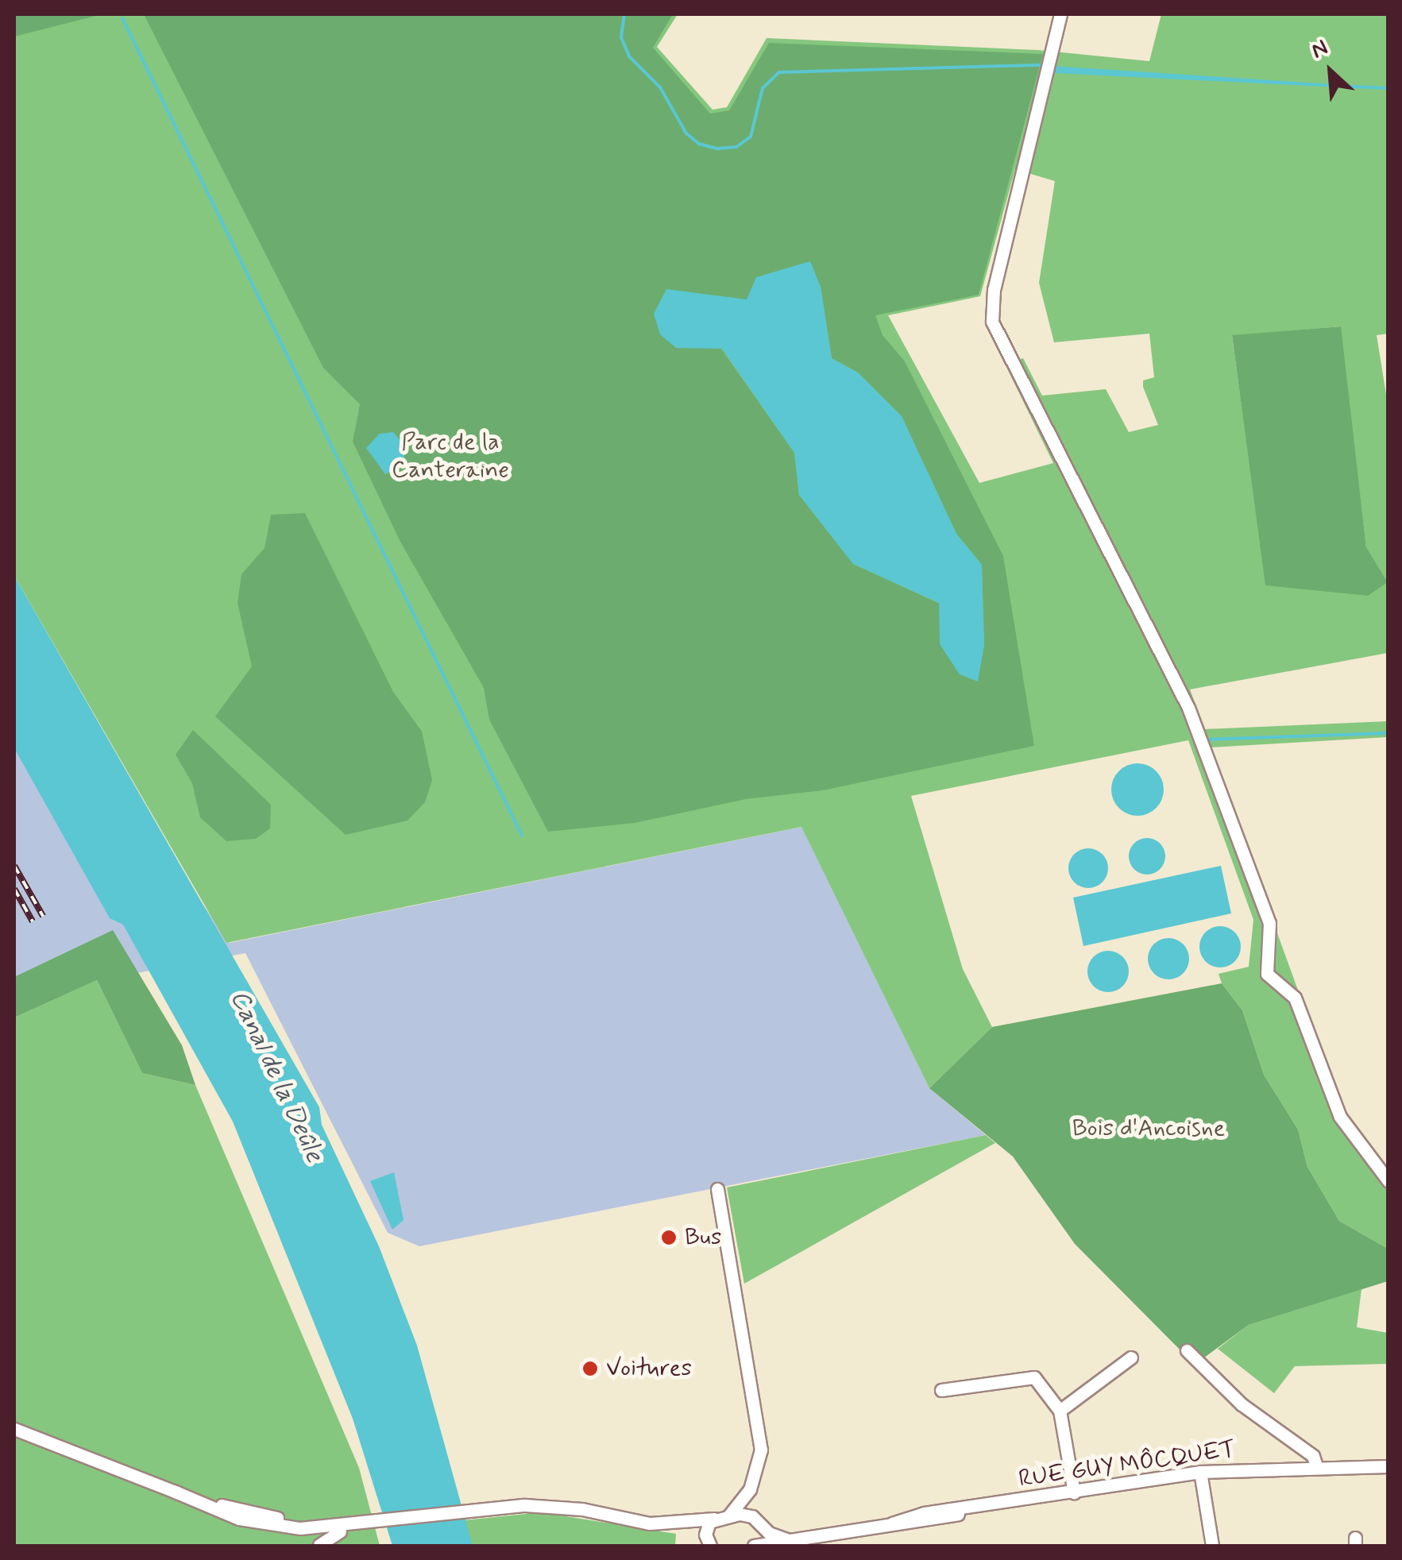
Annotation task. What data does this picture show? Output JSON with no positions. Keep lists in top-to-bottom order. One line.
{"streets":{"street":["RUE GUY MÔCQUET"]},"water":["Canal de la Deûle"],"parks":["Parc de la Canteraine","Bois d'Ancoisne"],"places":["Bus","Voitures"],"north":"top left"}
